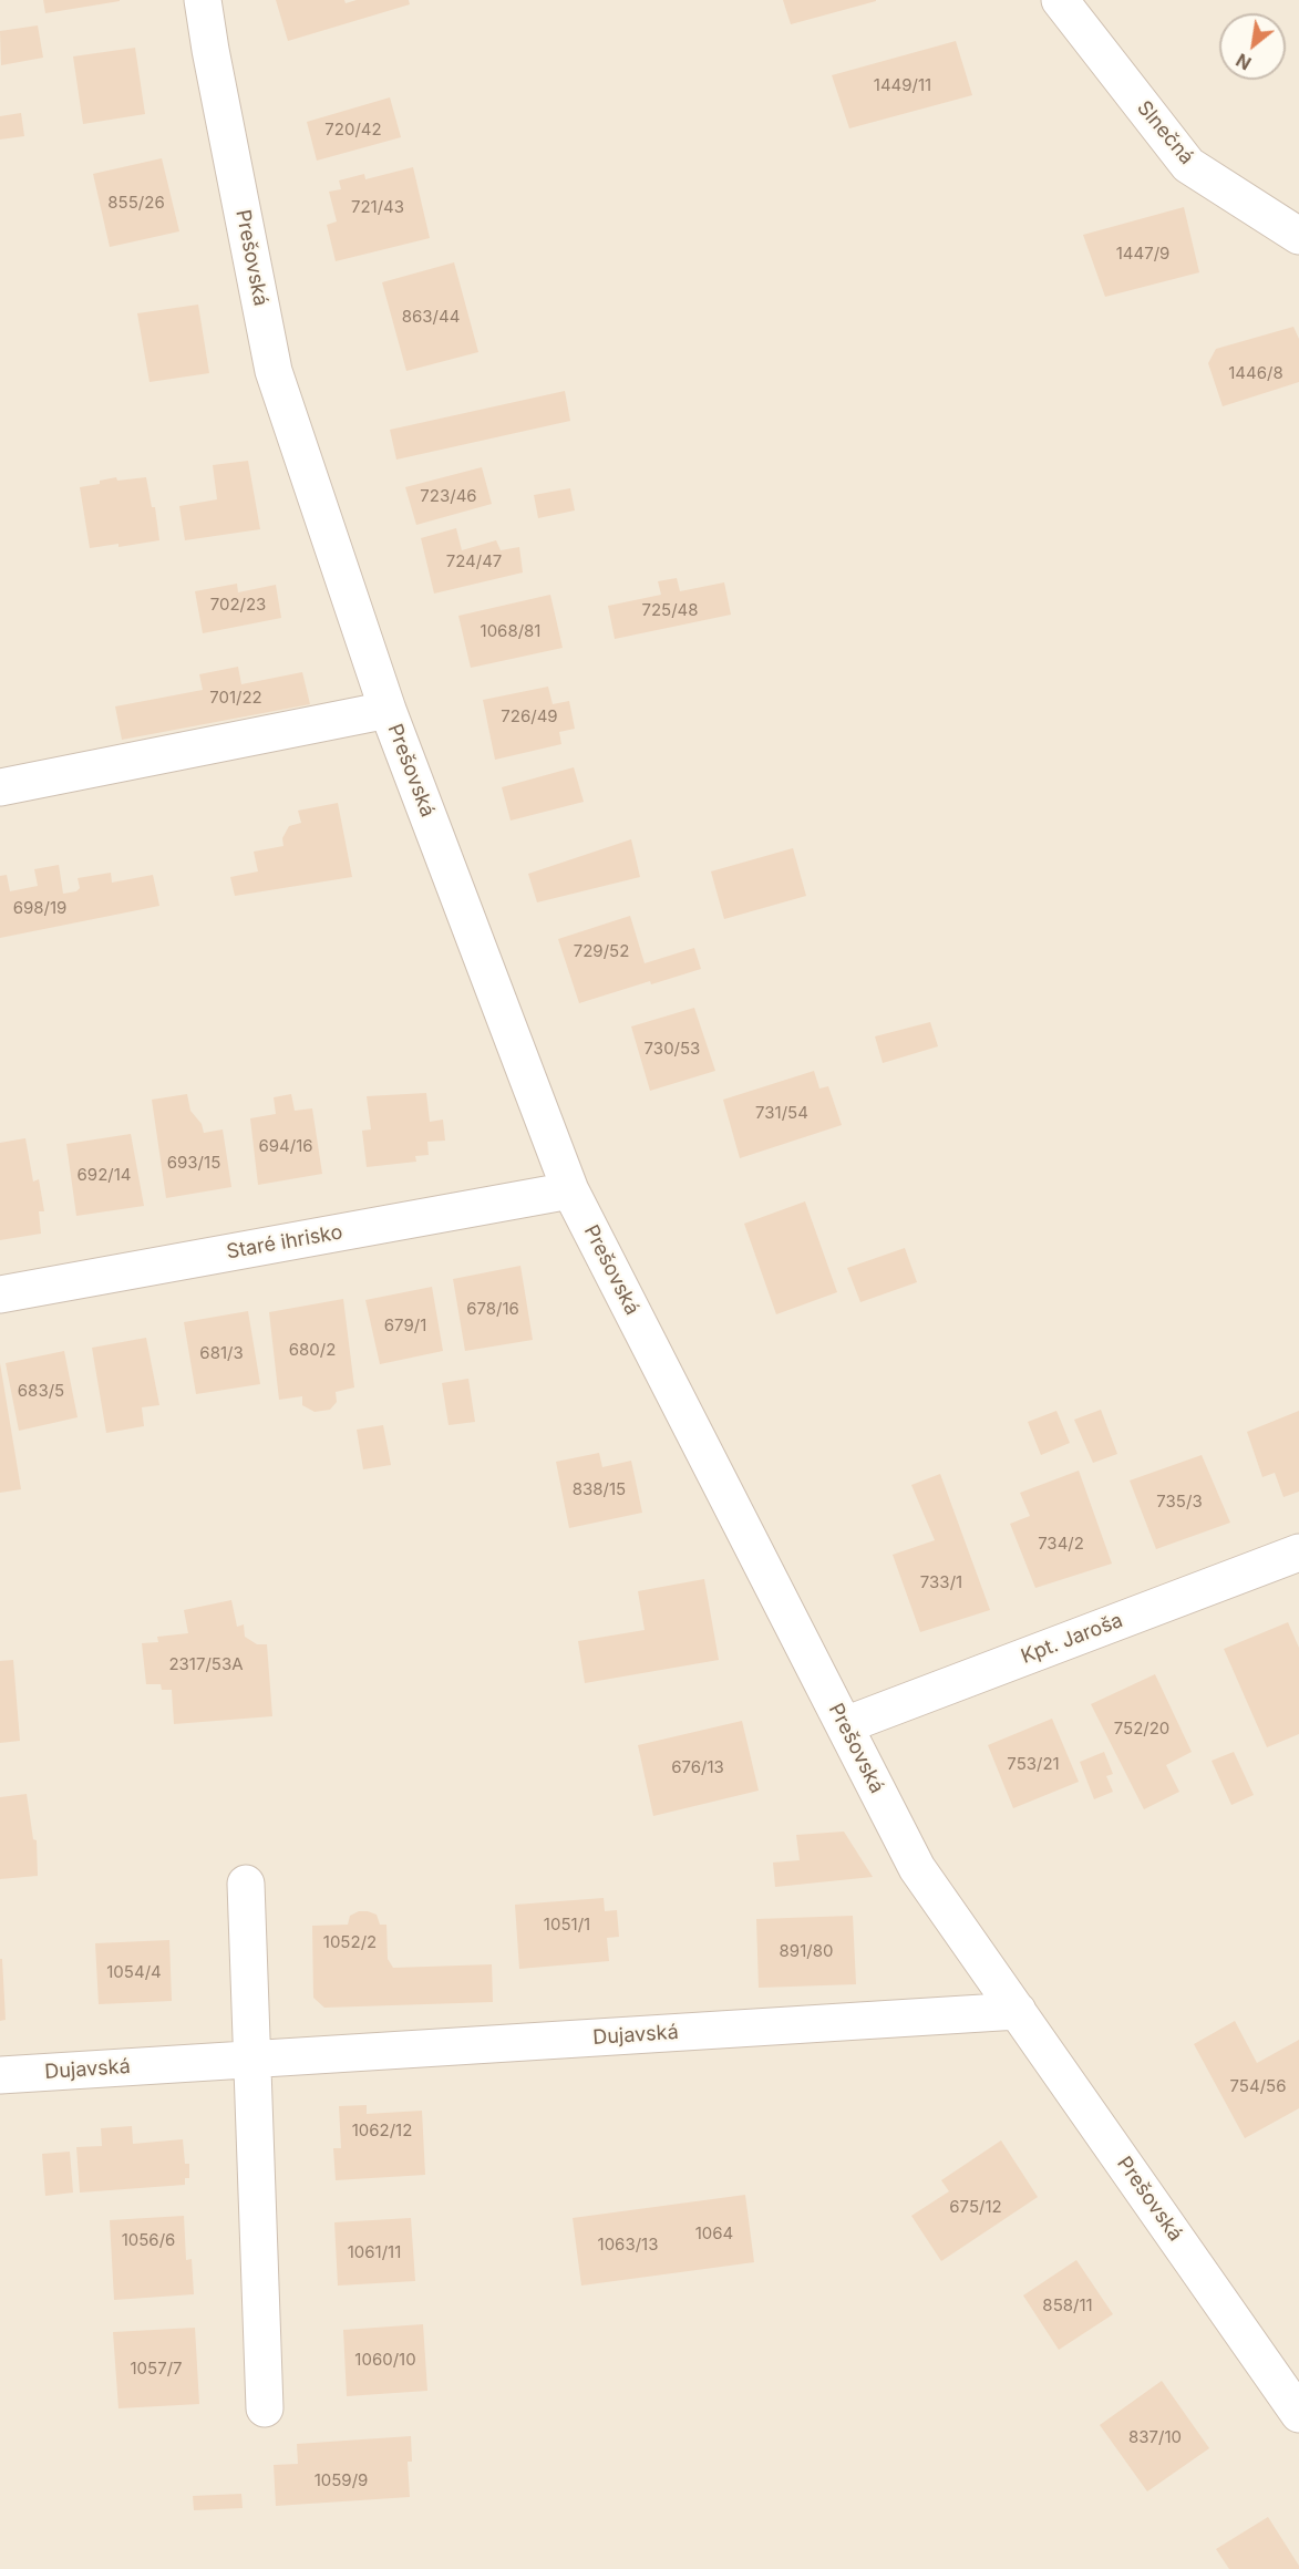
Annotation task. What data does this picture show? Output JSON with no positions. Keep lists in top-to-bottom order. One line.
{"streets":{"street":["Slnečná","Prešovská","Staré ihrisko","Kpt. Jaroša","Dujavská"]},"crossings":[["Prešovská","Staré ihrisko"],["Prešovská","Kpt. Jaroša"],["Prešovská","Dujavská"]],"house_numbers":["1449/11","720/42","855/26","721/43","1447/9","863/44","1446/8","723/46","724/47","702/23","725/48","1068/81","701/22","726/49","698/19","729/52","730/53","731/54","694/16","693/15","692/14","678/16","679/1","680/2","681/3","683/5","838/15","735/3","734/2","733/1","2317/53A","752/20","753/21","676/13","1051/1","1052/2","891/80","1054/4","754/56","1062/12","675/12","1064","1056/6","1063/13","1061/11","858/11","1060/10","1057/7","837/10","1059/9"],"north":"bottom left"}
